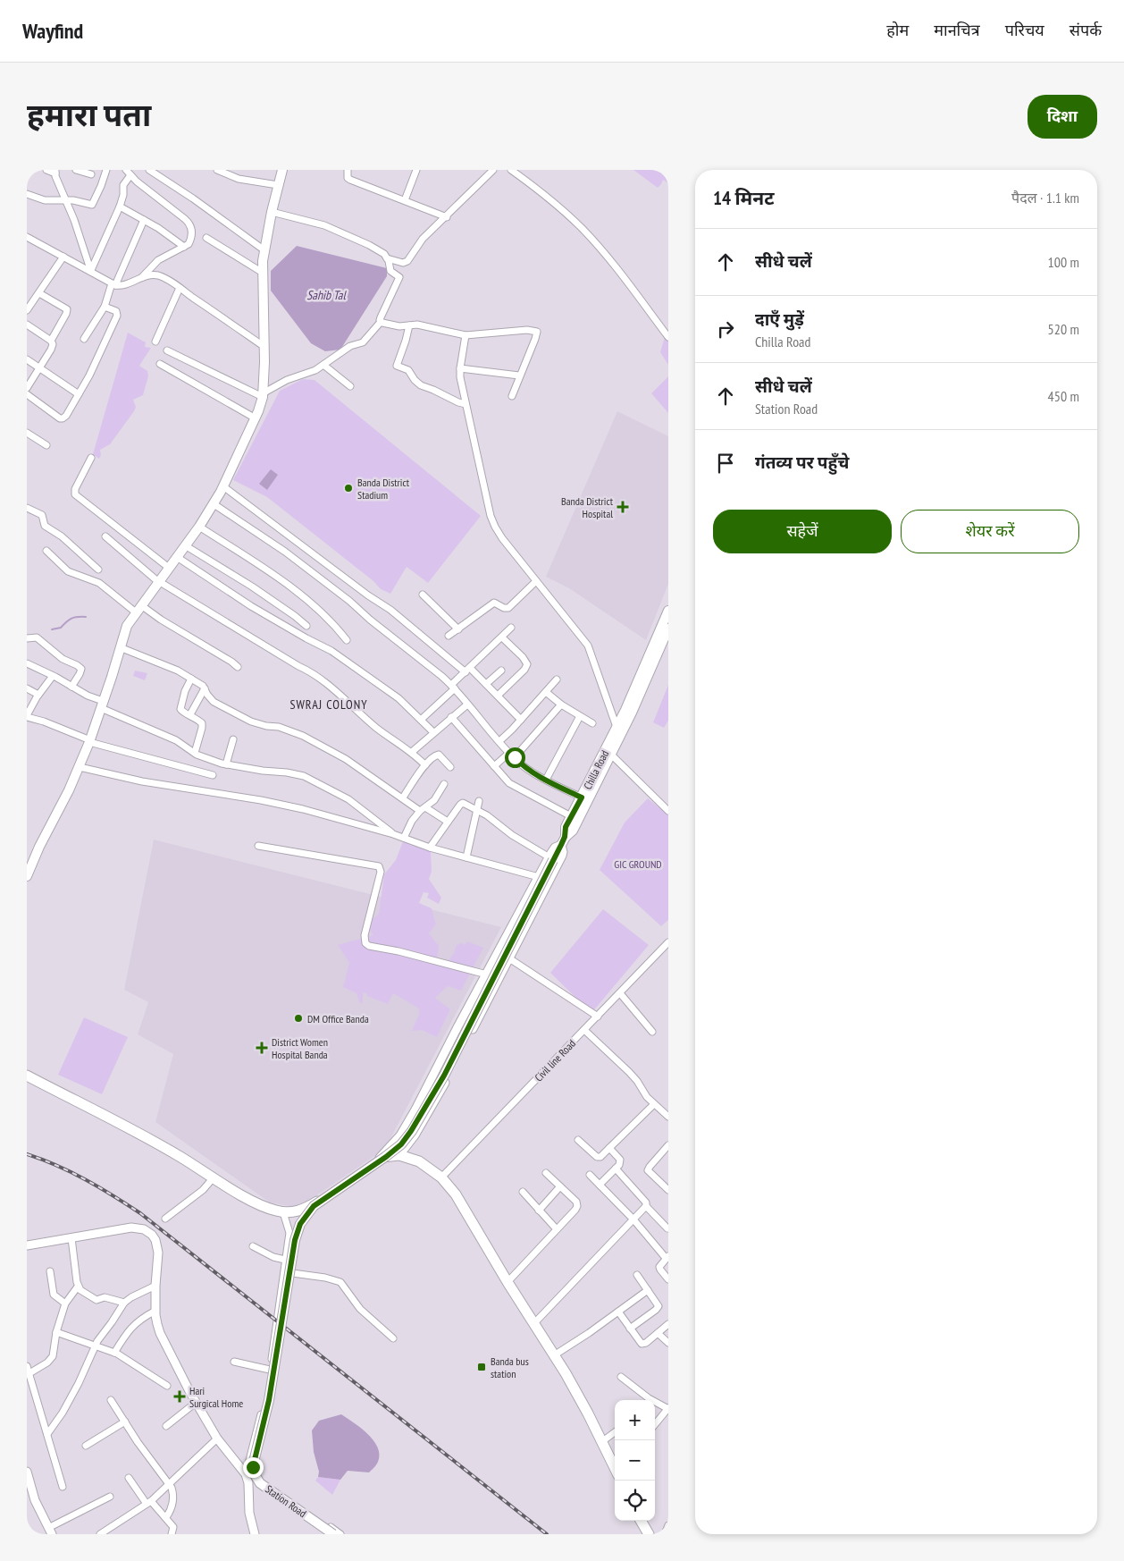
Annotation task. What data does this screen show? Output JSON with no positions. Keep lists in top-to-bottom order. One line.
{"streets":{"main road":["Chilla Road","Station Road"],"street":["Civil line Road"]},"crossings":[["Chilla Road","Station Road"]],"districts":["SWRAJ COLONY"],"water":["Sahib Tal"],"parks":["GIC GROUND"],"places":{"other":["Banda District Stadium","DM Office Banda"],"health":["Banda District Hospital","District Women Hospital Banda","Hari Surgical Home"],"transit":["Banda bus station"]},"page":{"header":"Wayfind","nav":["होम","मानचित्र","परिचय","संपर्क"],"title":"हमारा पता","buttons":["दिशा",["सहेजें","शेयर करें"]],"heading":["14 मिनट","पैदल · 1.1 km"],"list":[["सीधे चलें","100 m"],["दाएँ मुड़ें","Chilla Road","520 m"],["सीधे चलें","Station Road","450 m"],"गंतव्य पर पहुँचे"],"map_buttons":["+","−"]}}
